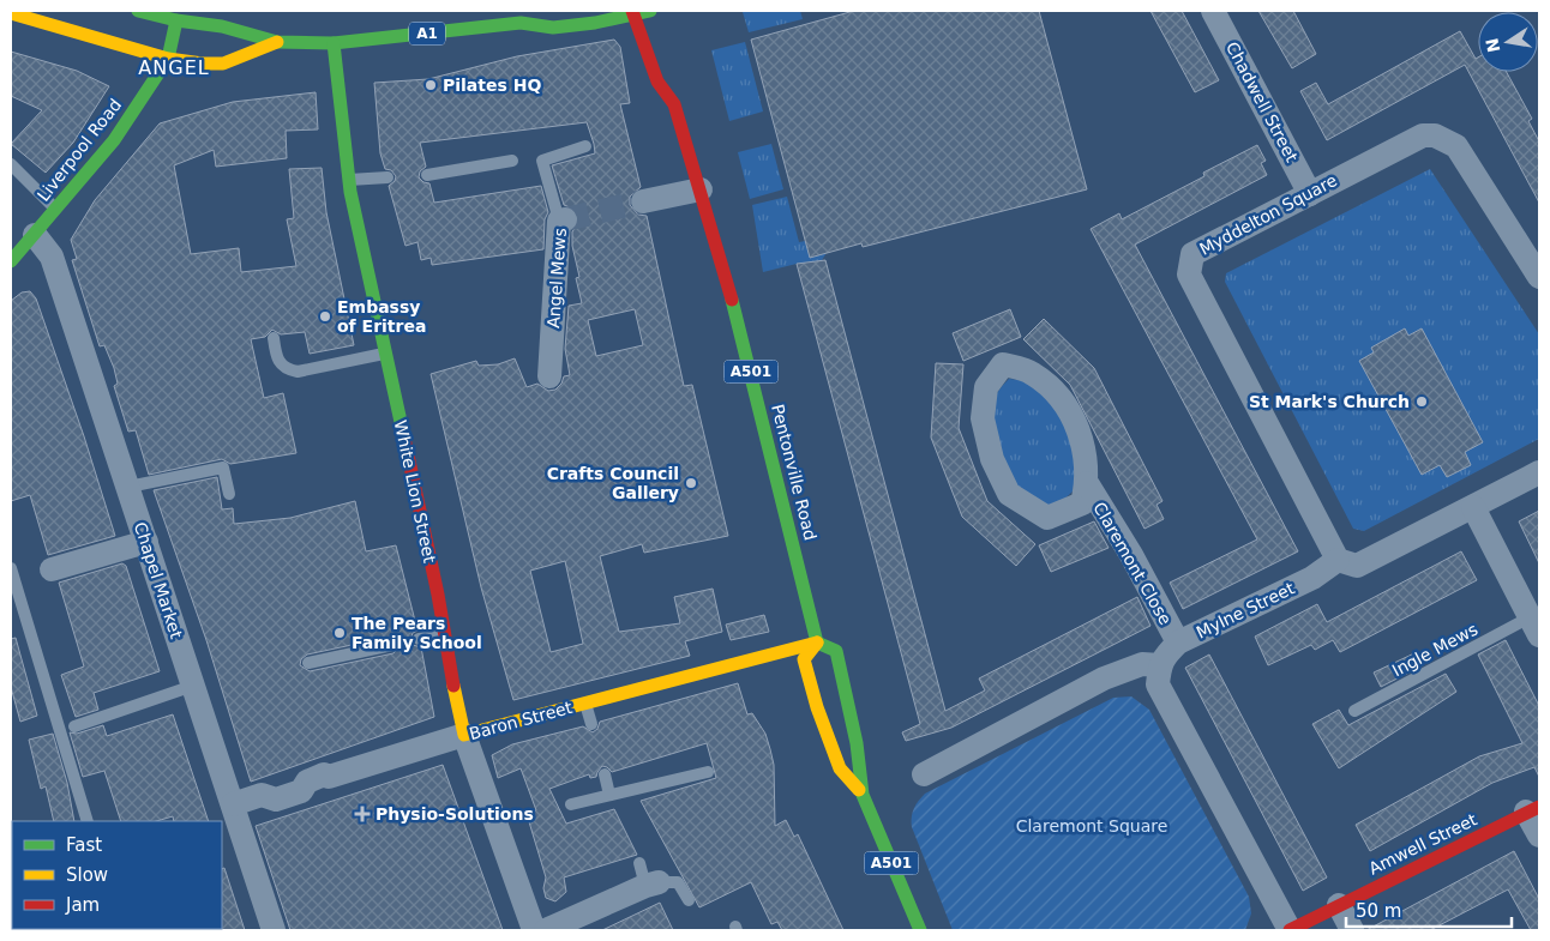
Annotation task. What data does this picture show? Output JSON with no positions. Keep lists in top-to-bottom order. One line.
{"streets":{"main road":["A1","Liverpool Road","A501","Pentonville Road","White Lion Street","Baron Street","Amwell Street"],"street":["Chadwell Street","Myddelton Square","Angel Mews","Claremont Close","Chapel Market","Mylne Street"],"lane":["Ingle Mews"]},"crossings":[["A1","Liverpool Road"],["A1","Pentonville Road"],["A1","White Lion Street"],["Chadwell Street","Myddelton Square"],["Liverpool Road","Chapel Market"],["Myddelton Square","Mylne Street"],["A501","Pentonville Road"],["A501","Baron Street"],["Pentonville Road","Baron Street"],["White Lion Street","Baron Street"],["Claremont Close","Mylne Street"],["Chapel Market","Baron Street"]],"districts":["ANGEL"],"parks":["Claremont Square"],"places":{"other":["Pilates HQ","Embassy of Eritrea","St Mark's Church","Crafts Council Gallery","The Pears Family School"],"health":["Physio-Solutions"]},"legend":["Fast","Slow","Jam"],"scale_bar":"50 m","north":"left"}
